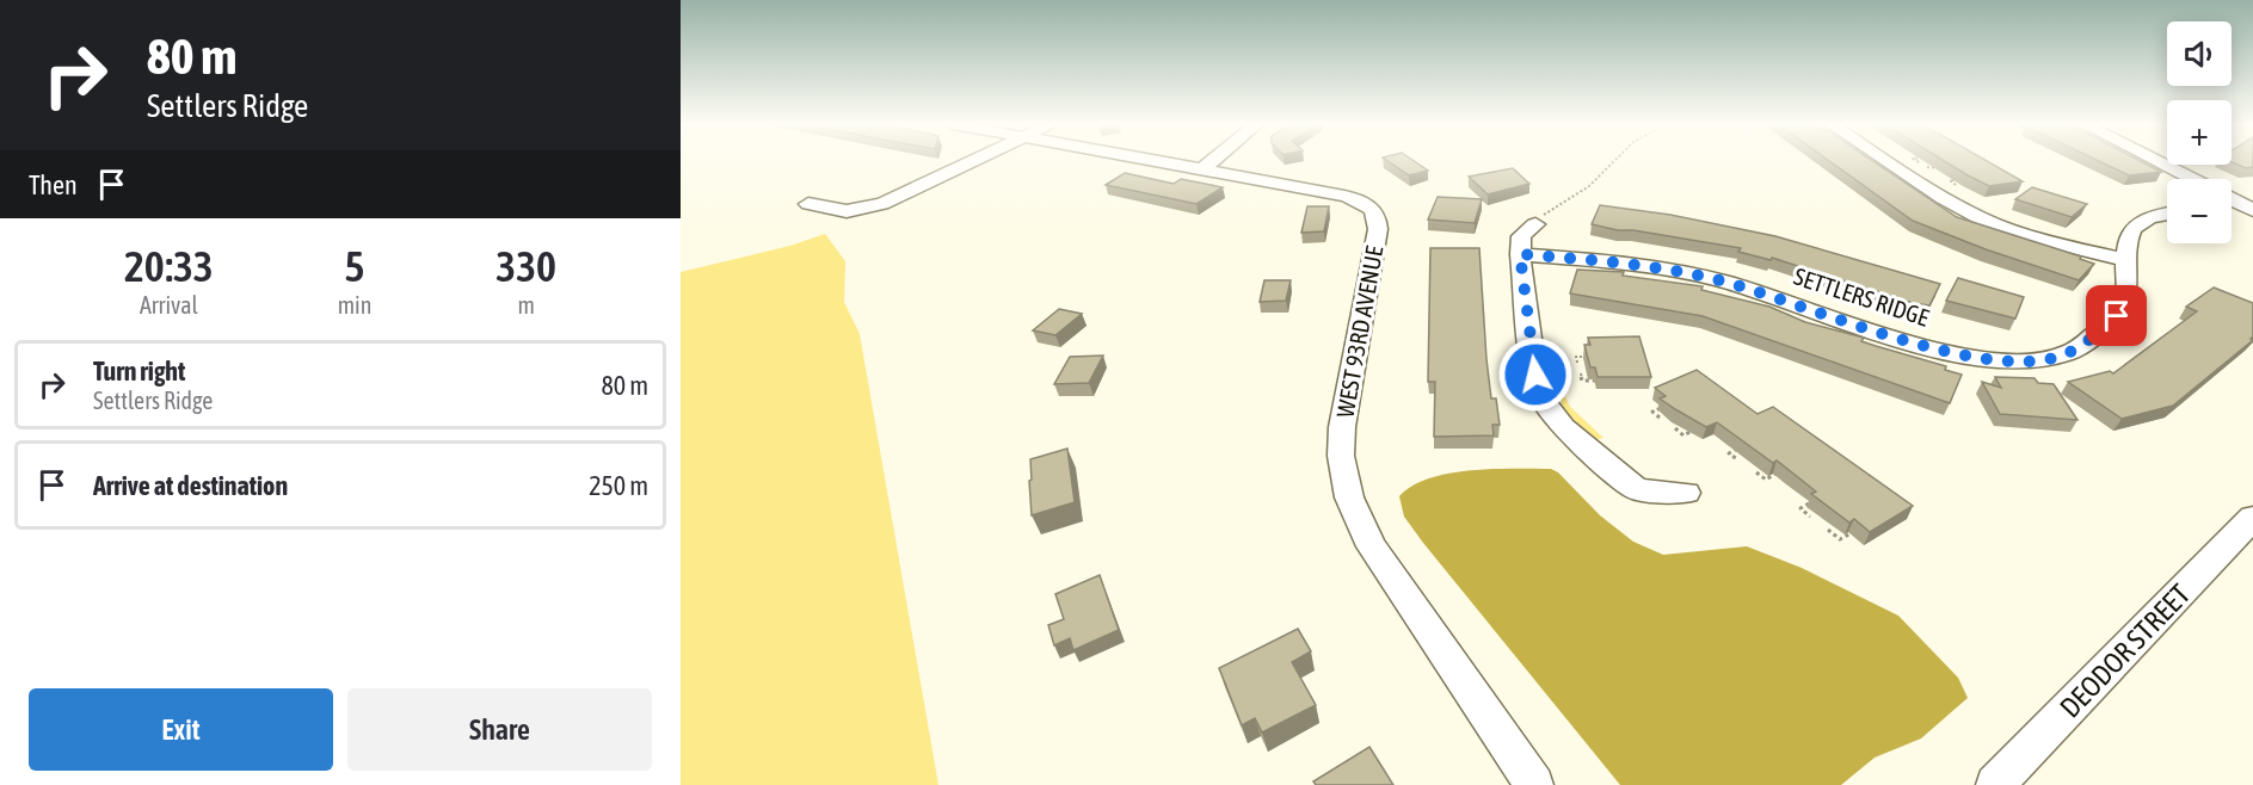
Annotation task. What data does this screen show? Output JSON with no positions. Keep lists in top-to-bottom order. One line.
{"streets":{"street":["SETTLERS RIDGE","WEST 93RD AVENUE","DEODOR STREET"]},"page":{"turn":["80 m","Settlers Ridge"],"map_buttons":["+","−"],"then":"Then","eta":["20:33","Arrival","5","min","330","m"],"list":[{"name":"Turn right","note":"Settlers Ridge","value":"80 m"},{"name":"Arrive at destination","value":"250 m"}],"buttons":["Exit","Share"]}}
